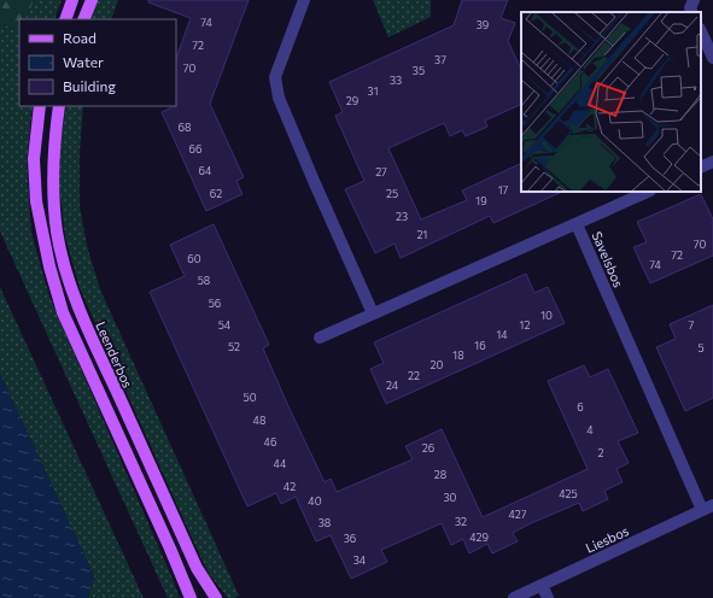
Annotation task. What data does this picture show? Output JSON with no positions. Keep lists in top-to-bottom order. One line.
{"streets":{"main road":["Leenderbos"],"street":["Savelsbos","Liesbos"]},"crossings":[["Savelsbos","Liesbos"]],"house_numbers":["74","39","72","37","70","35","33","31","29","68","66","64","27","17","62","25","19","23","21","70","72","60","74","58","56","10","54","12","7","14","16","52","5","18","20","22","24","50","6","48","4","46","26","2","44","28","42","425","30","40","427","32","38","429","36","34"],"legend":["Road","Water","Building"]}
